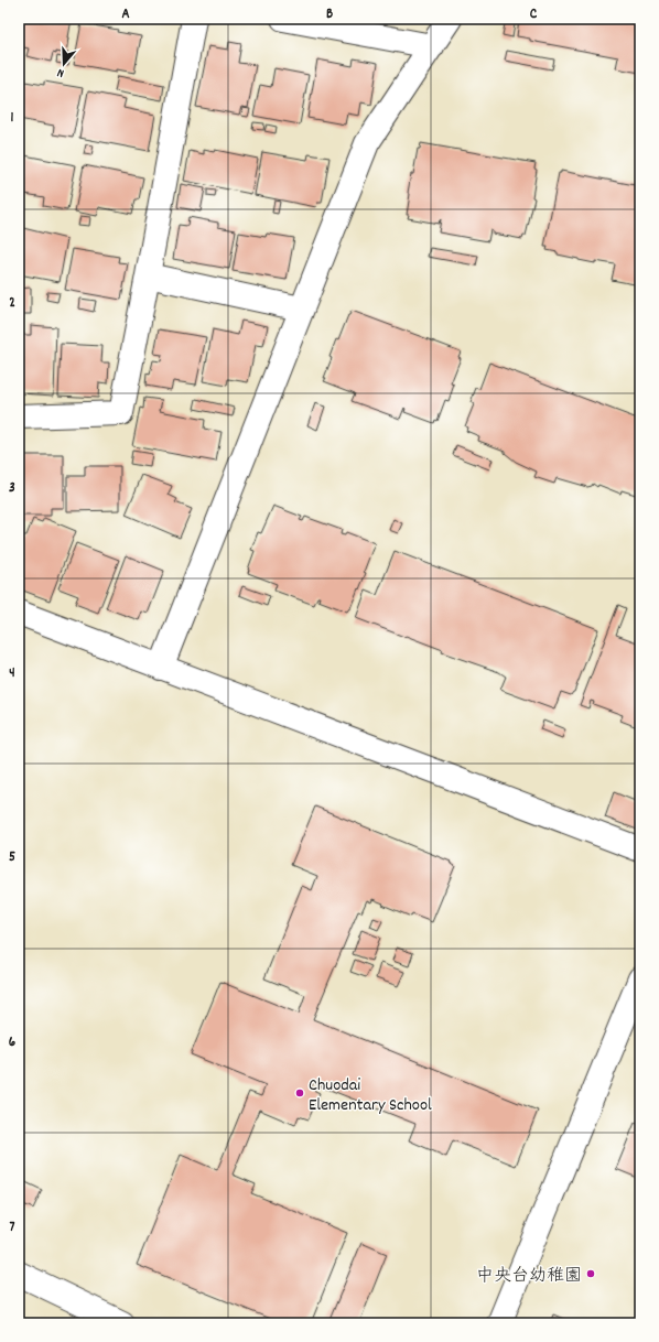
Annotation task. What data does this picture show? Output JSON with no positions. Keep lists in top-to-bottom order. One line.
{"places":["Chuodai Elementary School","中央台幼稚園"],"north":"bottom","grid":{"columns":["A","B","C"],"rows":["1","2","3","4","5","6","7"]}}
